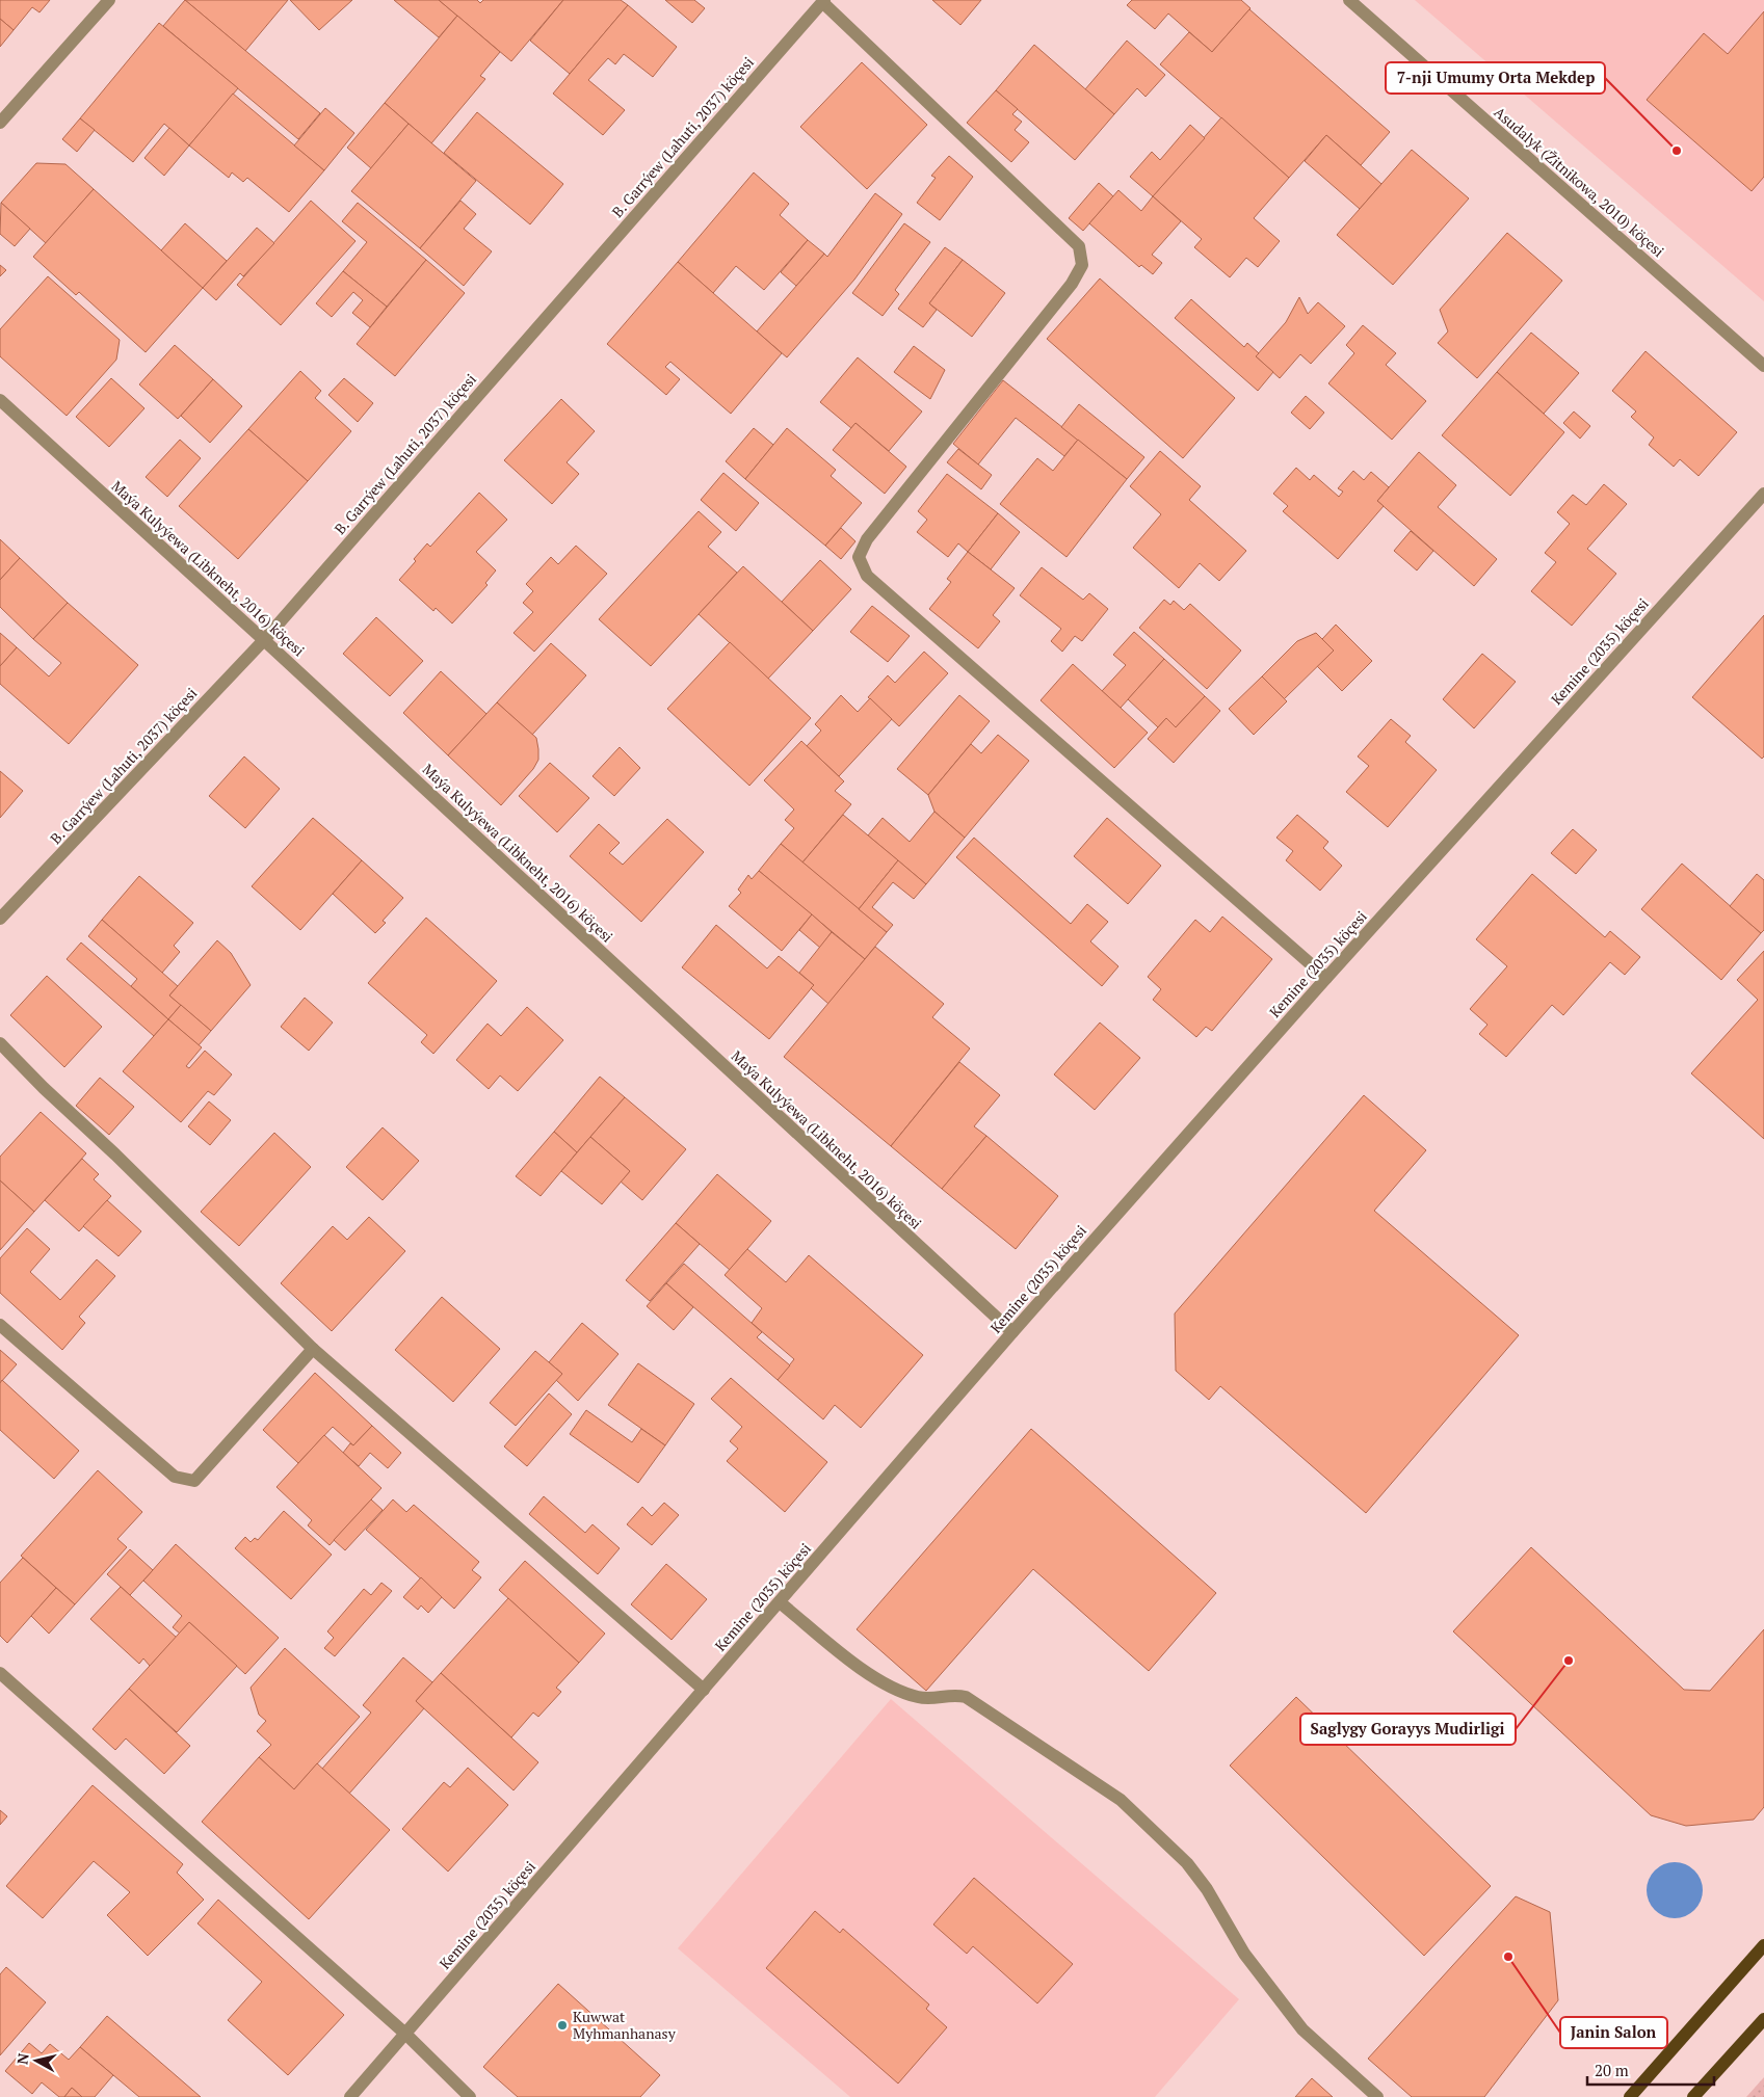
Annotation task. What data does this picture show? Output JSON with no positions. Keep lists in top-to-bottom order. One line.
{"streets":{"street":["B. Garrýew (Lahuti, 2037) köçesi","Asudalyk (Žitnikowa, 2010) köçesi","Maýa Kulyýewa (Libkneht, 2016) köçesi","Kemine (2035) köçesi"]},"crossings":[["B. Garrýew (Lahuti, 2037) köçesi","Maýa Kulyýewa (Libkneht, 2016) köçesi"],["Maýa Kulyýewa (Libkneht, 2016) köçesi","Kemine (2035) köçesi"]],"places":["7-nji Umumy Orta Mekdep","Saglygy Gorayys Mudirligi","Janin Salon","Kuwwat Myhmanhanasy"],"scale_bar":"20 m","north":"left"}
